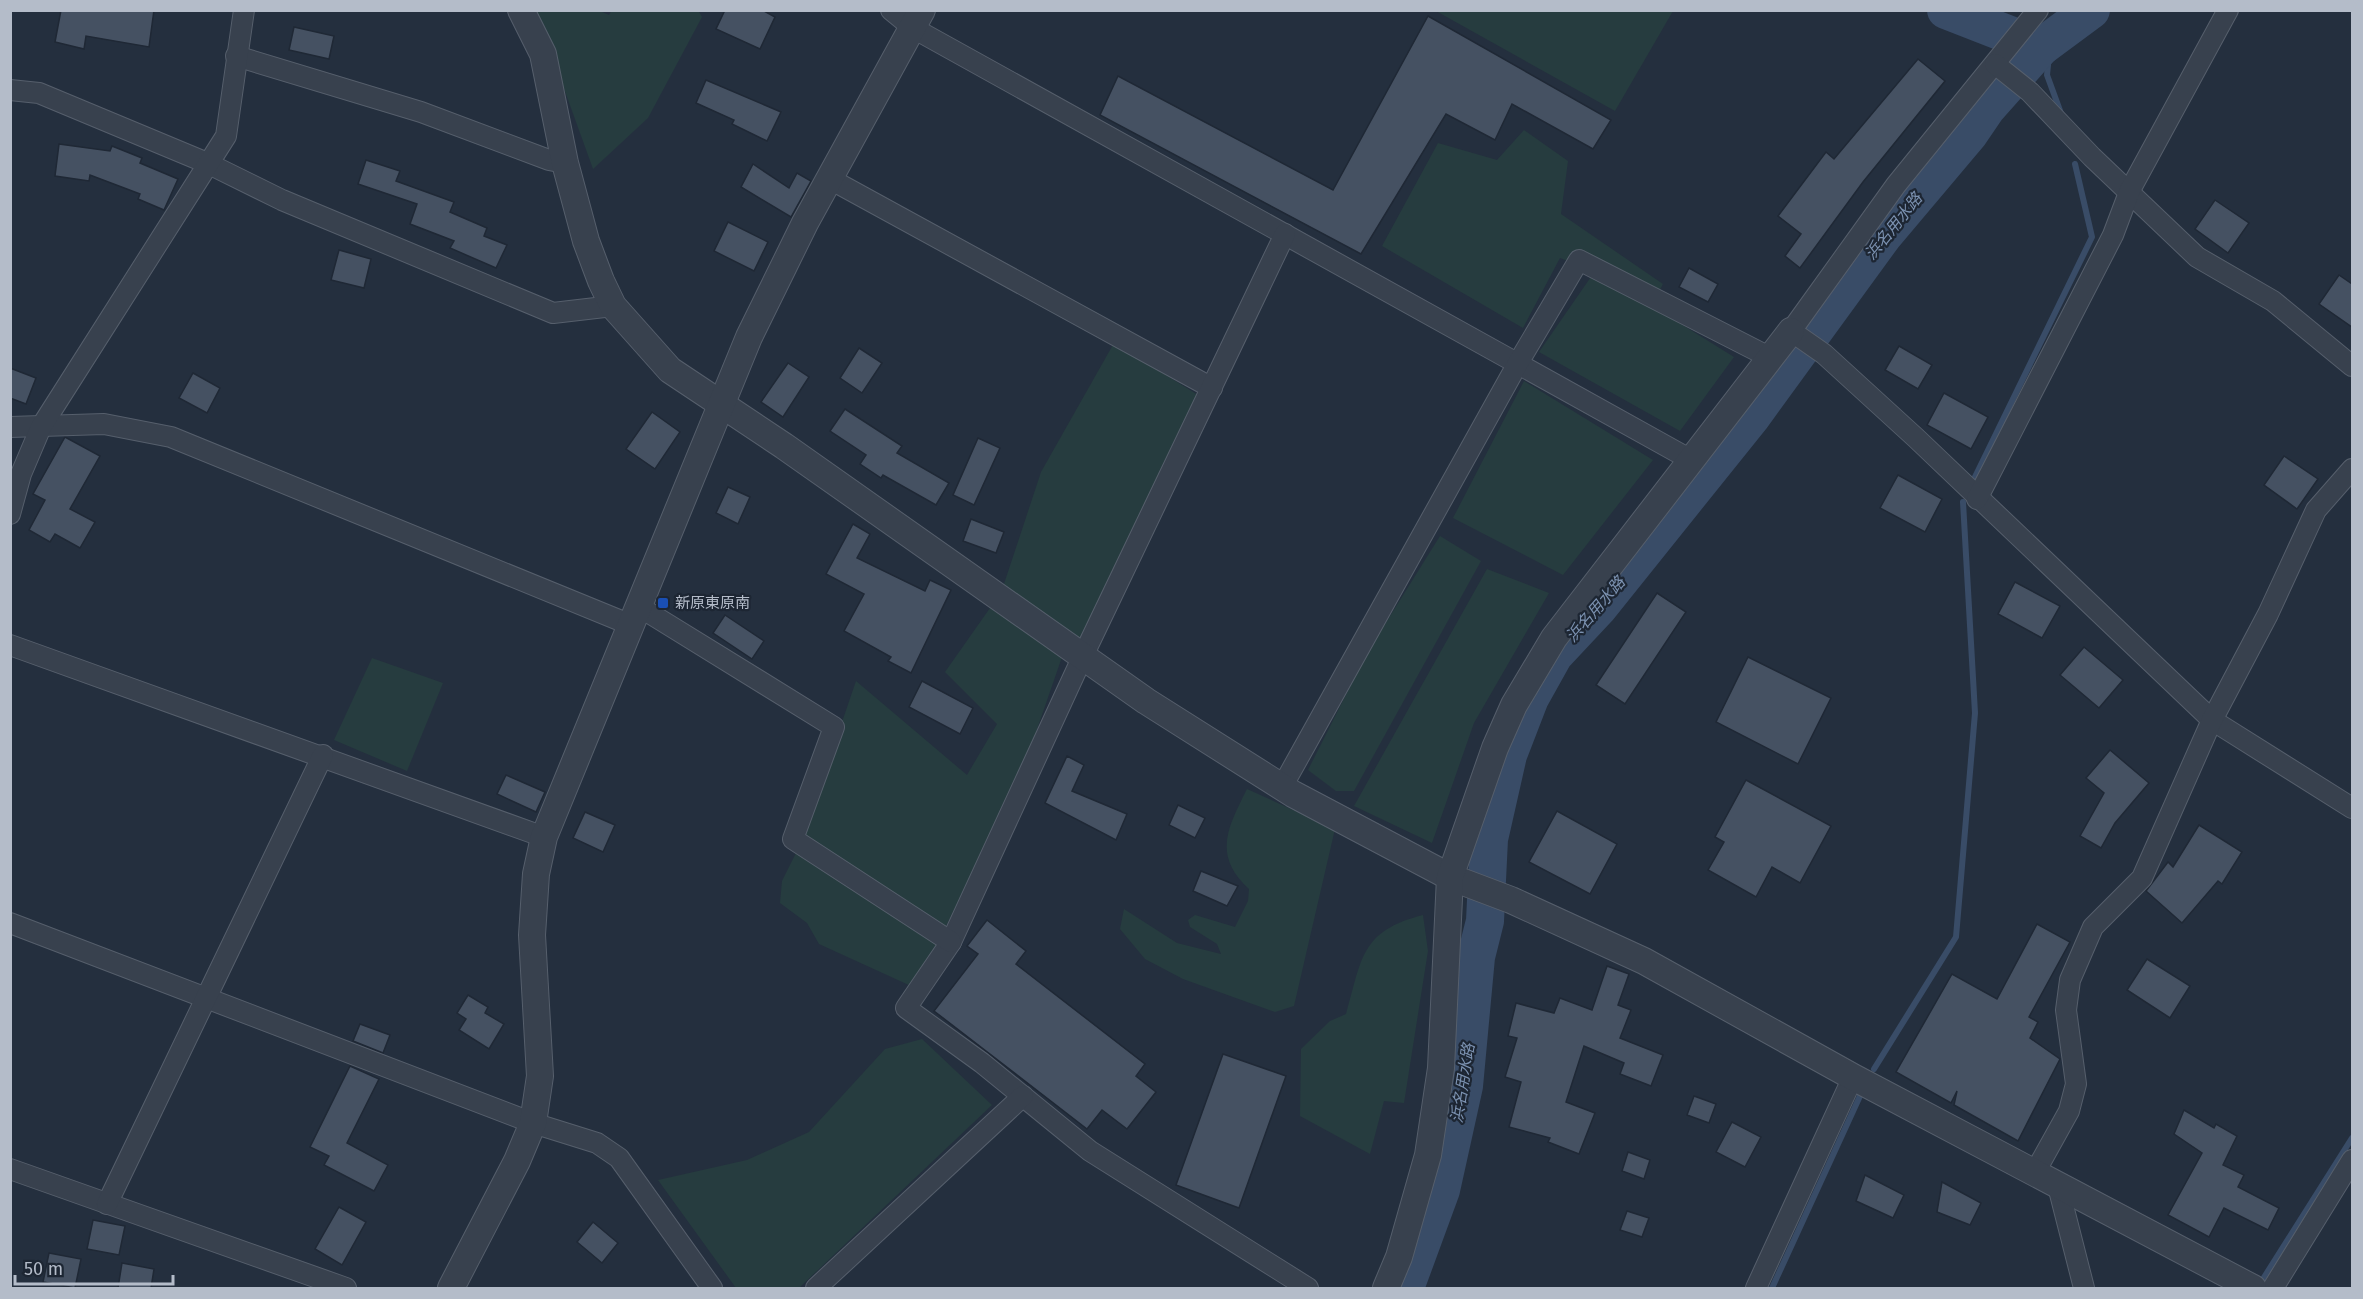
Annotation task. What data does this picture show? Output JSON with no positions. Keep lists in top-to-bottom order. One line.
{"water":["浜名用水路"],"places":{"transit":["新原東原南"]},"scale_bar":"50 m"}
